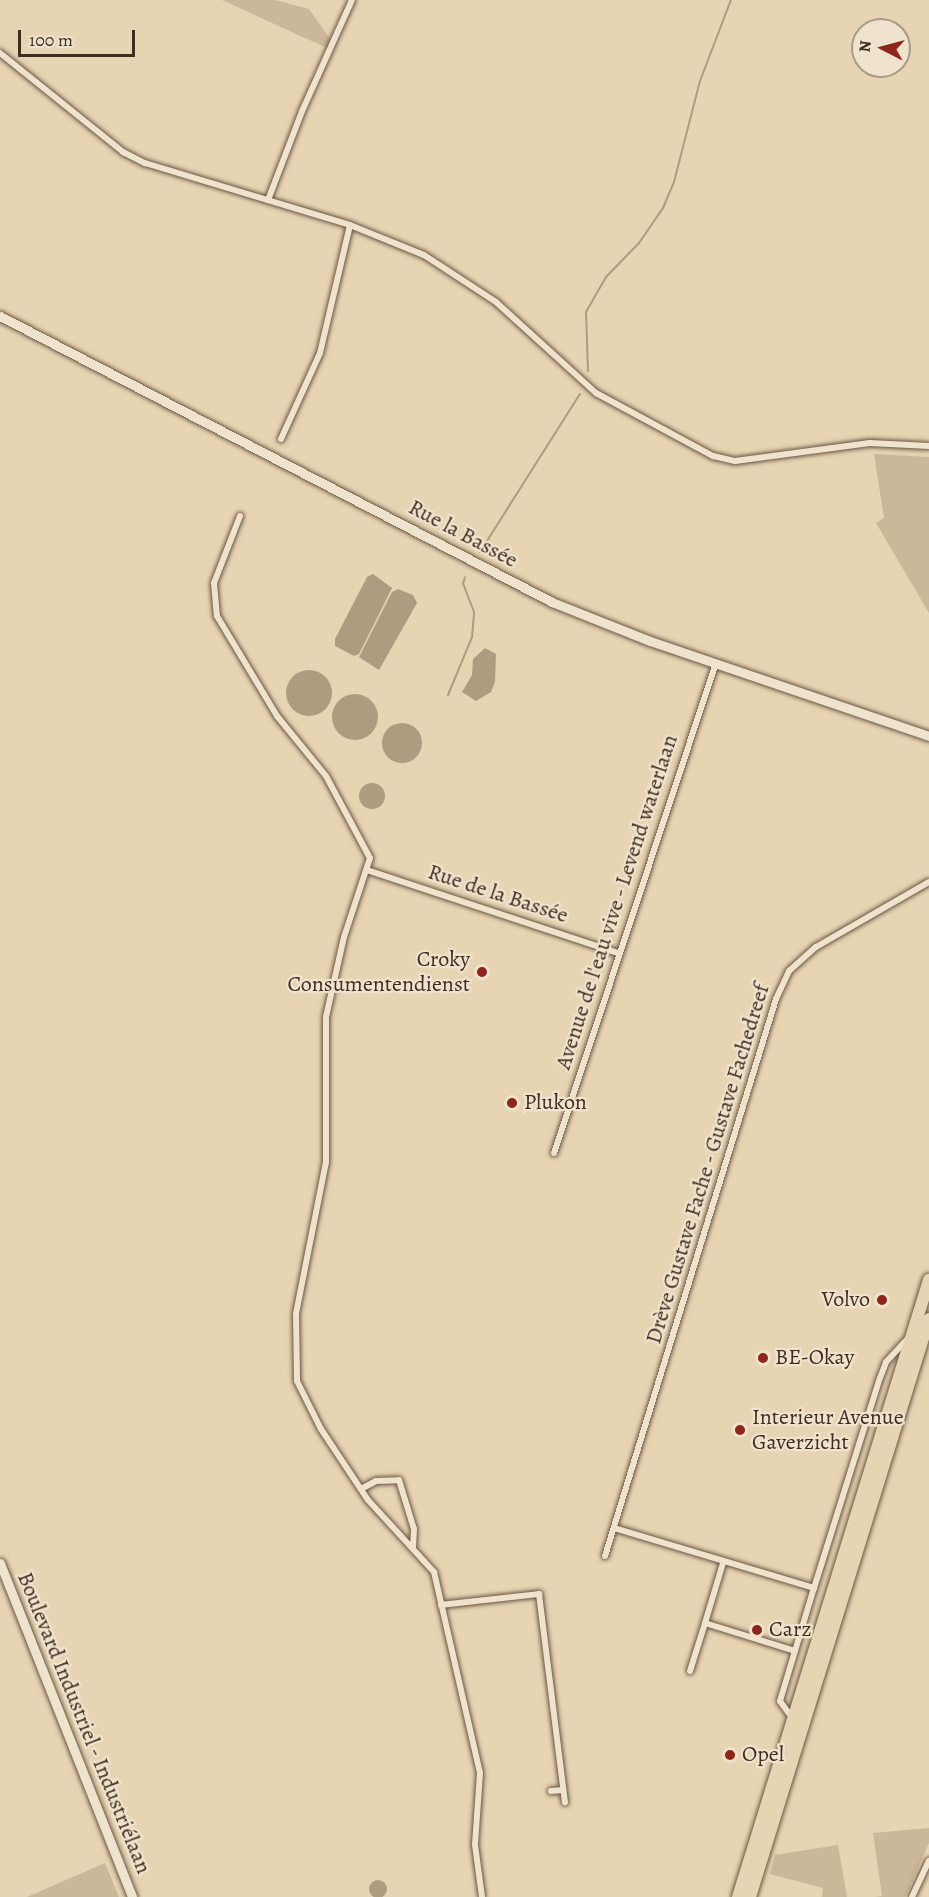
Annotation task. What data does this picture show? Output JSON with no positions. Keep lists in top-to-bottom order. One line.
{"streets":{"main road":["Rue la Bassée","Boulevard Industriel - Industriélaan"],"street":["Rue de la Bassée","Avenue de l'eau vive - Levend waterlaan","Drève Gustave Fache - Gustave Fachedreef"]},"crossings":[["Rue la Bassée","Avenue de l'eau vive - Levend waterlaan"],["Rue de la Bassée","Avenue de l'eau vive - Levend waterlaan"]],"places":["Croky Consumentendienst","Plukon","Volvo","BE-Okay","Interieur Avenue Gaverzicht","Carz","Opel"],"scale_bar":"100 m","north":"left"}
